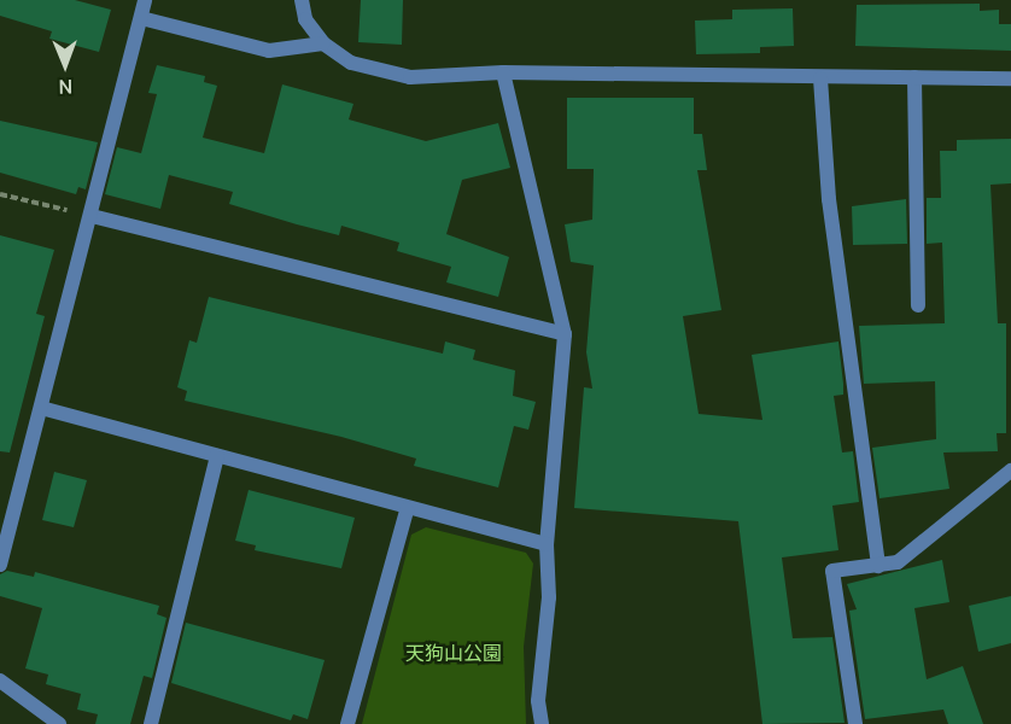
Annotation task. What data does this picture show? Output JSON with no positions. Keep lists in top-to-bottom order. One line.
{"parks":["天狗山公園"],"north":"bottom"}
